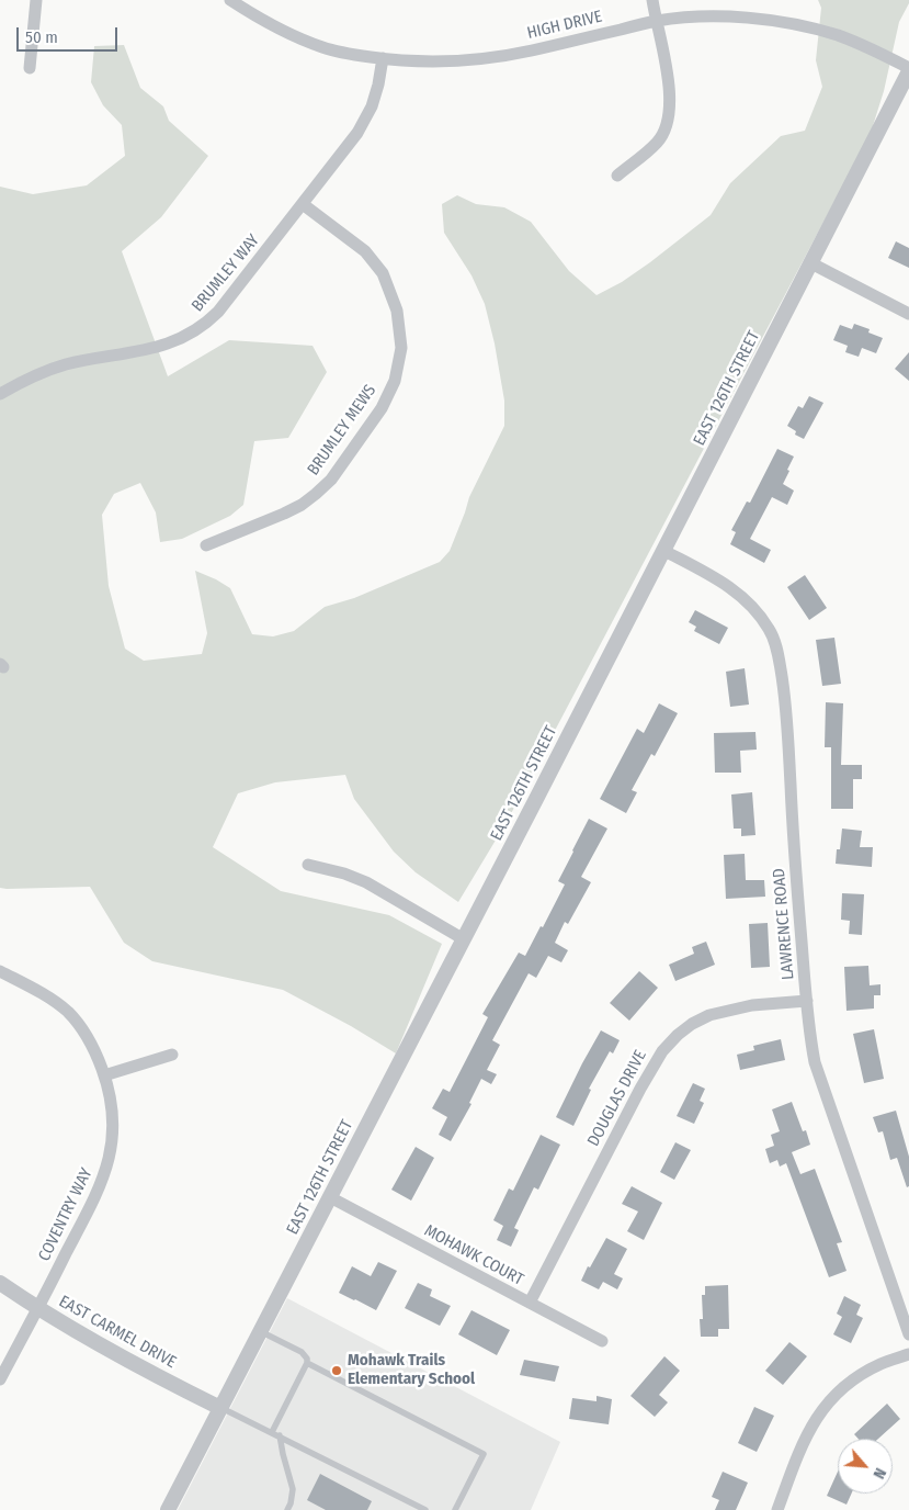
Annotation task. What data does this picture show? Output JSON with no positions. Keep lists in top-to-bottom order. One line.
{"streets":{"street":["HIGH DRIVE","BRUMLEY WAY","EAST 126TH STREET","BRUMLEY MEWS","LAWRENCE ROAD","DOUGLAS DRIVE","COVENTRY WAY","MOHAWK COURT","EAST CARMEL DRIVE"]},"crossings":[["HIGH DRIVE","BRUMLEY WAY"],["HIGH DRIVE","EAST 126TH STREET"],["BRUMLEY WAY","BRUMLEY MEWS"],["EAST 126TH STREET","LAWRENCE ROAD"],["EAST 126TH STREET","MOHAWK COURT"],["EAST 126TH STREET","EAST CARMEL DRIVE"],["LAWRENCE ROAD","DOUGLAS DRIVE"],["DOUGLAS DRIVE","MOHAWK COURT"],["COVENTRY WAY","EAST CARMEL DRIVE"]],"places":["Mohawk Trails Elementary School"],"scale_bar":"50 m","north":"bottom right"}
